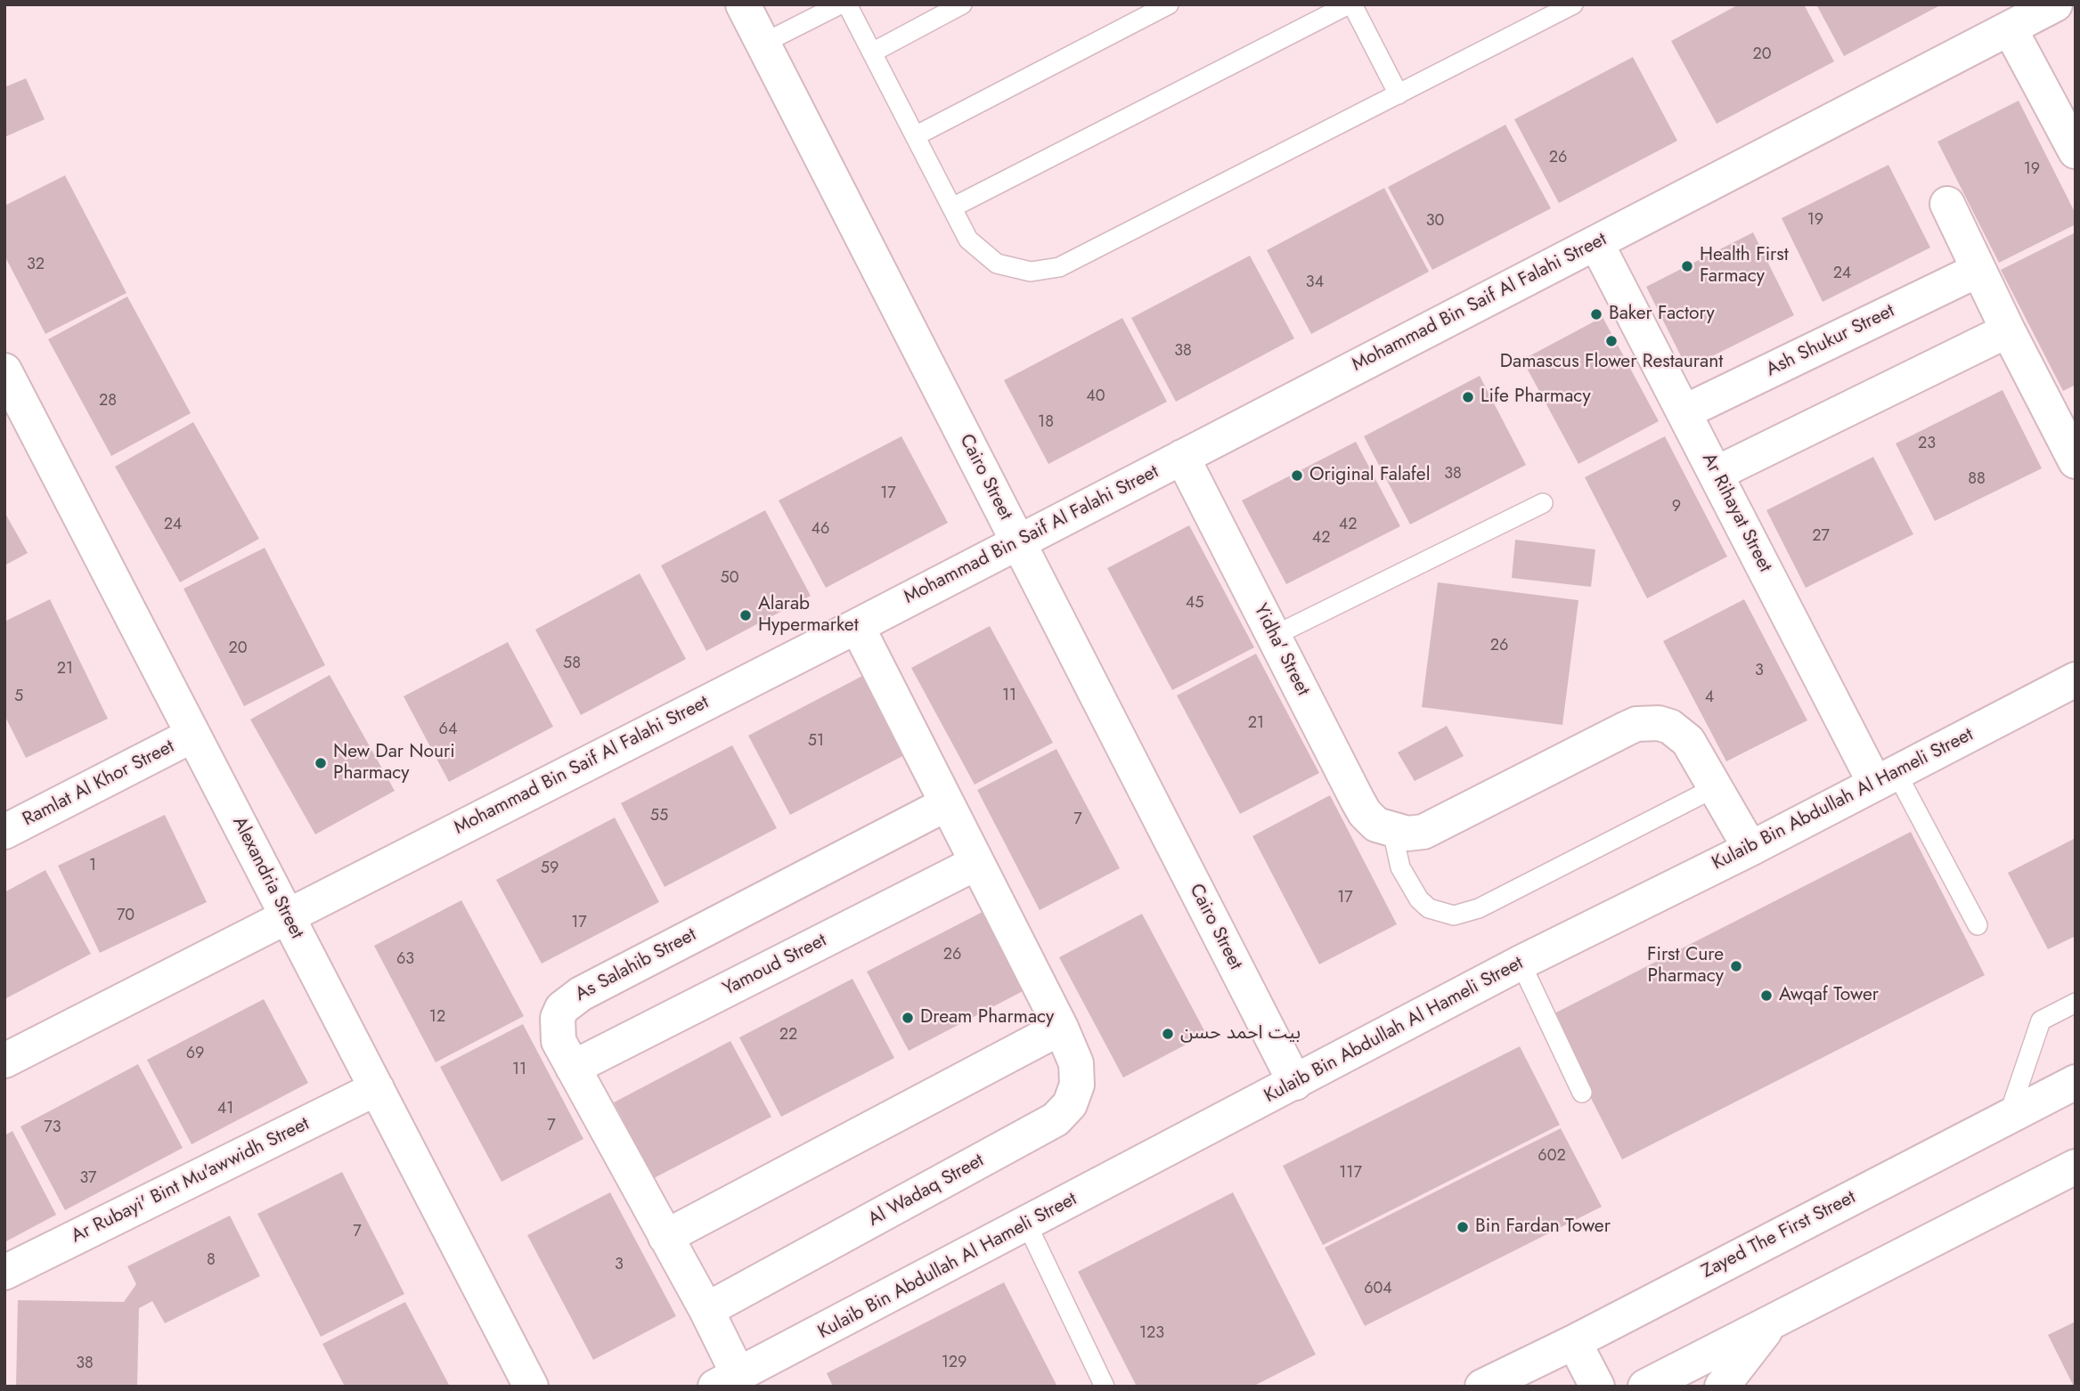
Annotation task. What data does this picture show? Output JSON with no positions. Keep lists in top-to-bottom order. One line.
{"streets":{"street":["Mohammad Bin Saif Al Falahi Street","Ash Shukur Street","Cairo Street","Ar Rihayat Street","Yidha' Street","Ramlat Al Khor Street","Kulaib Bin Abdullah Al Hameli Street","Alexandria Street","As Salahib Street","Yamoud Street","Ar Rubayi' Bint Mu'awwidh Street","Al Wadaq Street","Zayed The First Street"]},"crossings":[["Mohammad Bin Saif Al Falahi Street","Cairo Street"],["Mohammad Bin Saif Al Falahi Street","Ar Rihayat Street"],["Mohammad Bin Saif Al Falahi Street","Yidha' Street"],["Mohammad Bin Saif Al Falahi Street","Alexandria Street"],["Mohammad Bin Saif Al Falahi Street","Al Wadaq Street"],["Ash Shukur Street","Ar Rihayat Street"],["Cairo Street","Kulaib Bin Abdullah Al Hameli Street"],["Ar Rihayat Street","Kulaib Bin Abdullah Al Hameli Street"],["Ramlat Al Khor Street","Alexandria Street"],["Kulaib Bin Abdullah Al Hameli Street","As Salahib Street"],["Alexandria Street","Ar Rubayi' Bint Mu'awwidh Street"],["As Salahib Street","Yamoud Street"],["As Salahib Street","Al Wadaq Street"],["Yamoud Street","Al Wadaq Street"]],"places":["Health First Farmacy","Baker Factory","Damascus Flower Restaurant","Life Pharmacy","Original Falafel","Alarab Hypermarket","New Dar Nouri Pharmacy","First Cure Pharmacy","Awqaf Tower","Dream Pharmacy","بيت احمد حسن","Bin Fardan Tower"],"house_numbers":["20","26","19","19","30","32","24","34","38","40","28","18","23","38","88","17","9","24","42","46","27","42","50","45","26","20","58","21","3","11","5","4","21","64","51","55","7","1","59","17","70","17","26","63","12","22","69","11","41","7","73","602","117","37","7","8","3","604","123","129","38"]}
